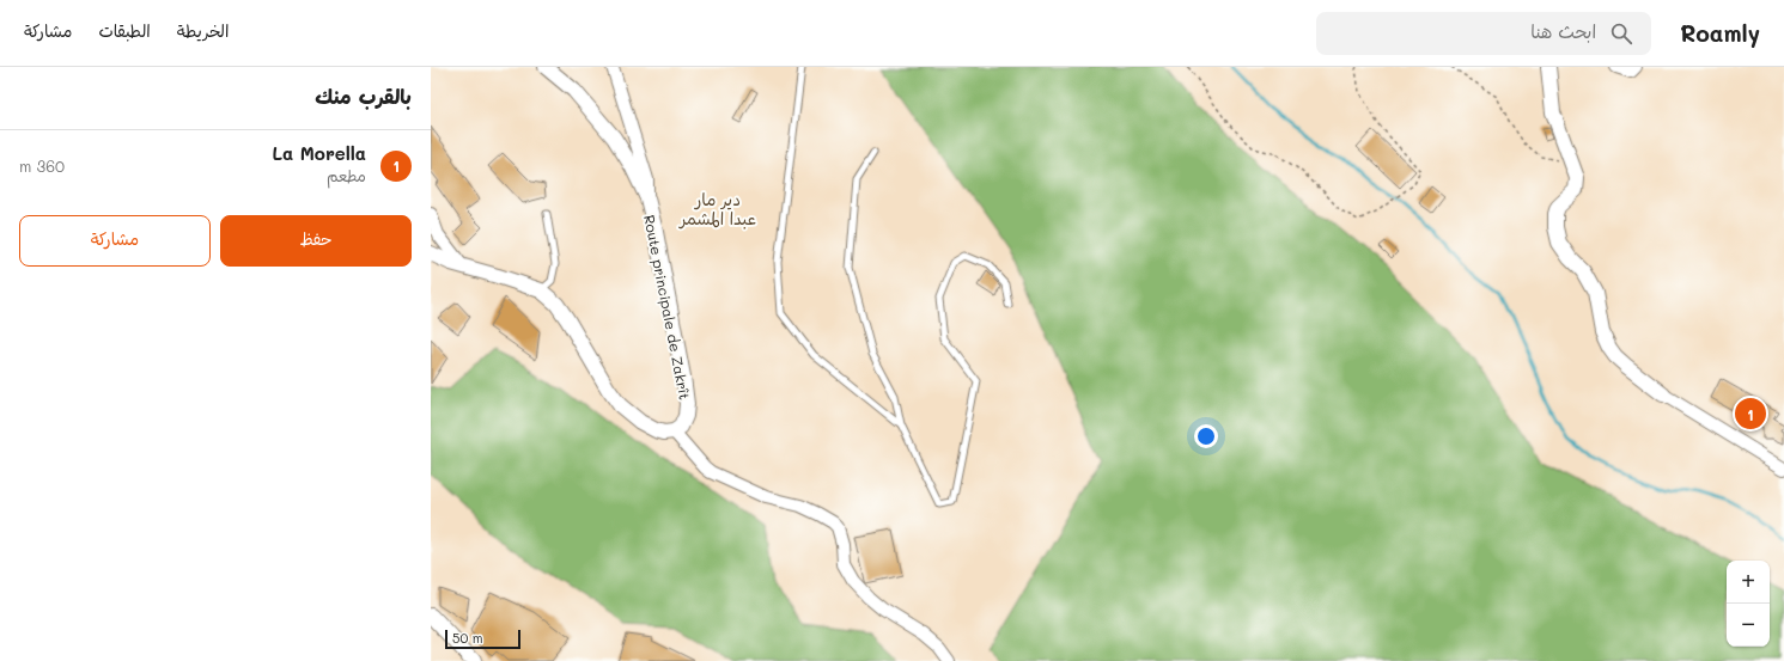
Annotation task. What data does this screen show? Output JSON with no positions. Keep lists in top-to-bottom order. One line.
{"streets":{"street":["Route principale de Zakrît"]},"districts":["دير مار عبدا المشمر"],"scale_bar":"50 m","page":{"header":"Roamly","search":"ابحث هنا","nav":["الخريطة","الطبقات","مشاركة"],"heading":"بالقرب منك","list":[{"mark":"1","name":"La Morella","note":"مطعم","value":"360 m"}],"buttons":["حفظ","مشاركة"],"pins":"1","map_buttons":["+","−"],"scale":"50 m"}}
